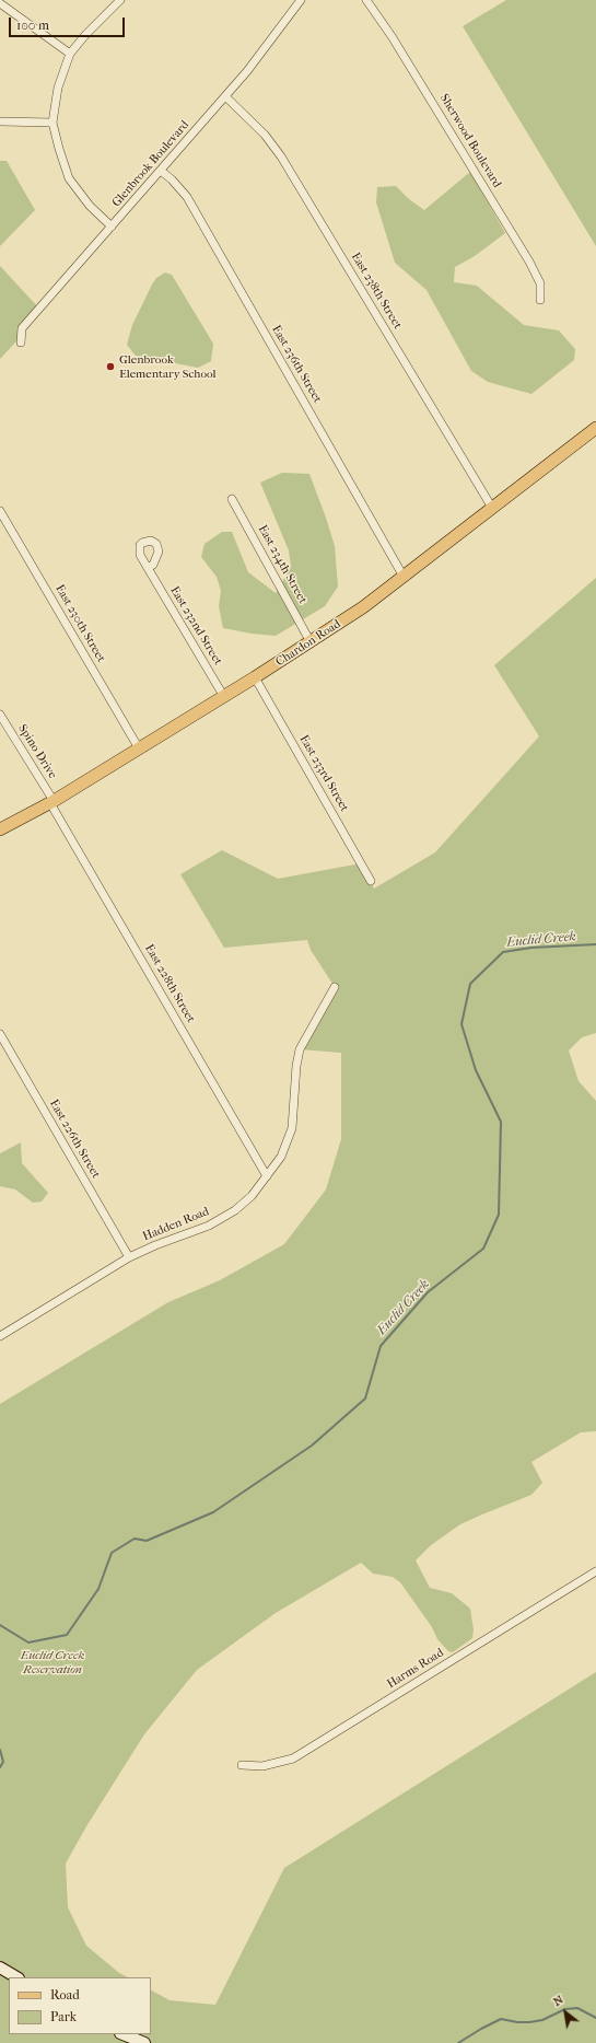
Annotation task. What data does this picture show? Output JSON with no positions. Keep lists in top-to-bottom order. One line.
{"streets":{"main road":["Chardon Road"],"street":["Sherwood Boulevard","Glenbrook Boulevard","East 238th Street","East 236th Street","East 234th Street","East 230th Street","East 232nd Street","Spino Drive","East 233rd Street","East 228th Street","East 226th Street","Hadden Road","Harms Road"]},"crossings":[["Glenbrook Boulevard","East 238th Street"],["Glenbrook Boulevard","East 236th Street"],["East 238th Street","Chardon Road"],["East 236th Street","Chardon Road"],["East 234th Street","Chardon Road"],["East 230th Street","Chardon Road"],["East 232nd Street","Chardon Road"],["Chardon Road","Spino Drive"],["Chardon Road","East 233rd Street"],["Chardon Road","East 228th Street"],["Spino Drive","East 228th Street"],["East 228th Street","Hadden Road"],["East 226th Street","Hadden Road"]],"water":["Euclid Creek"],"parks":["Euclid Creek Reservation"],"places":["Glenbrook Elementary School"],"legend":["Road","Park"],"scale_bar":"100 m","north":"top left"}
